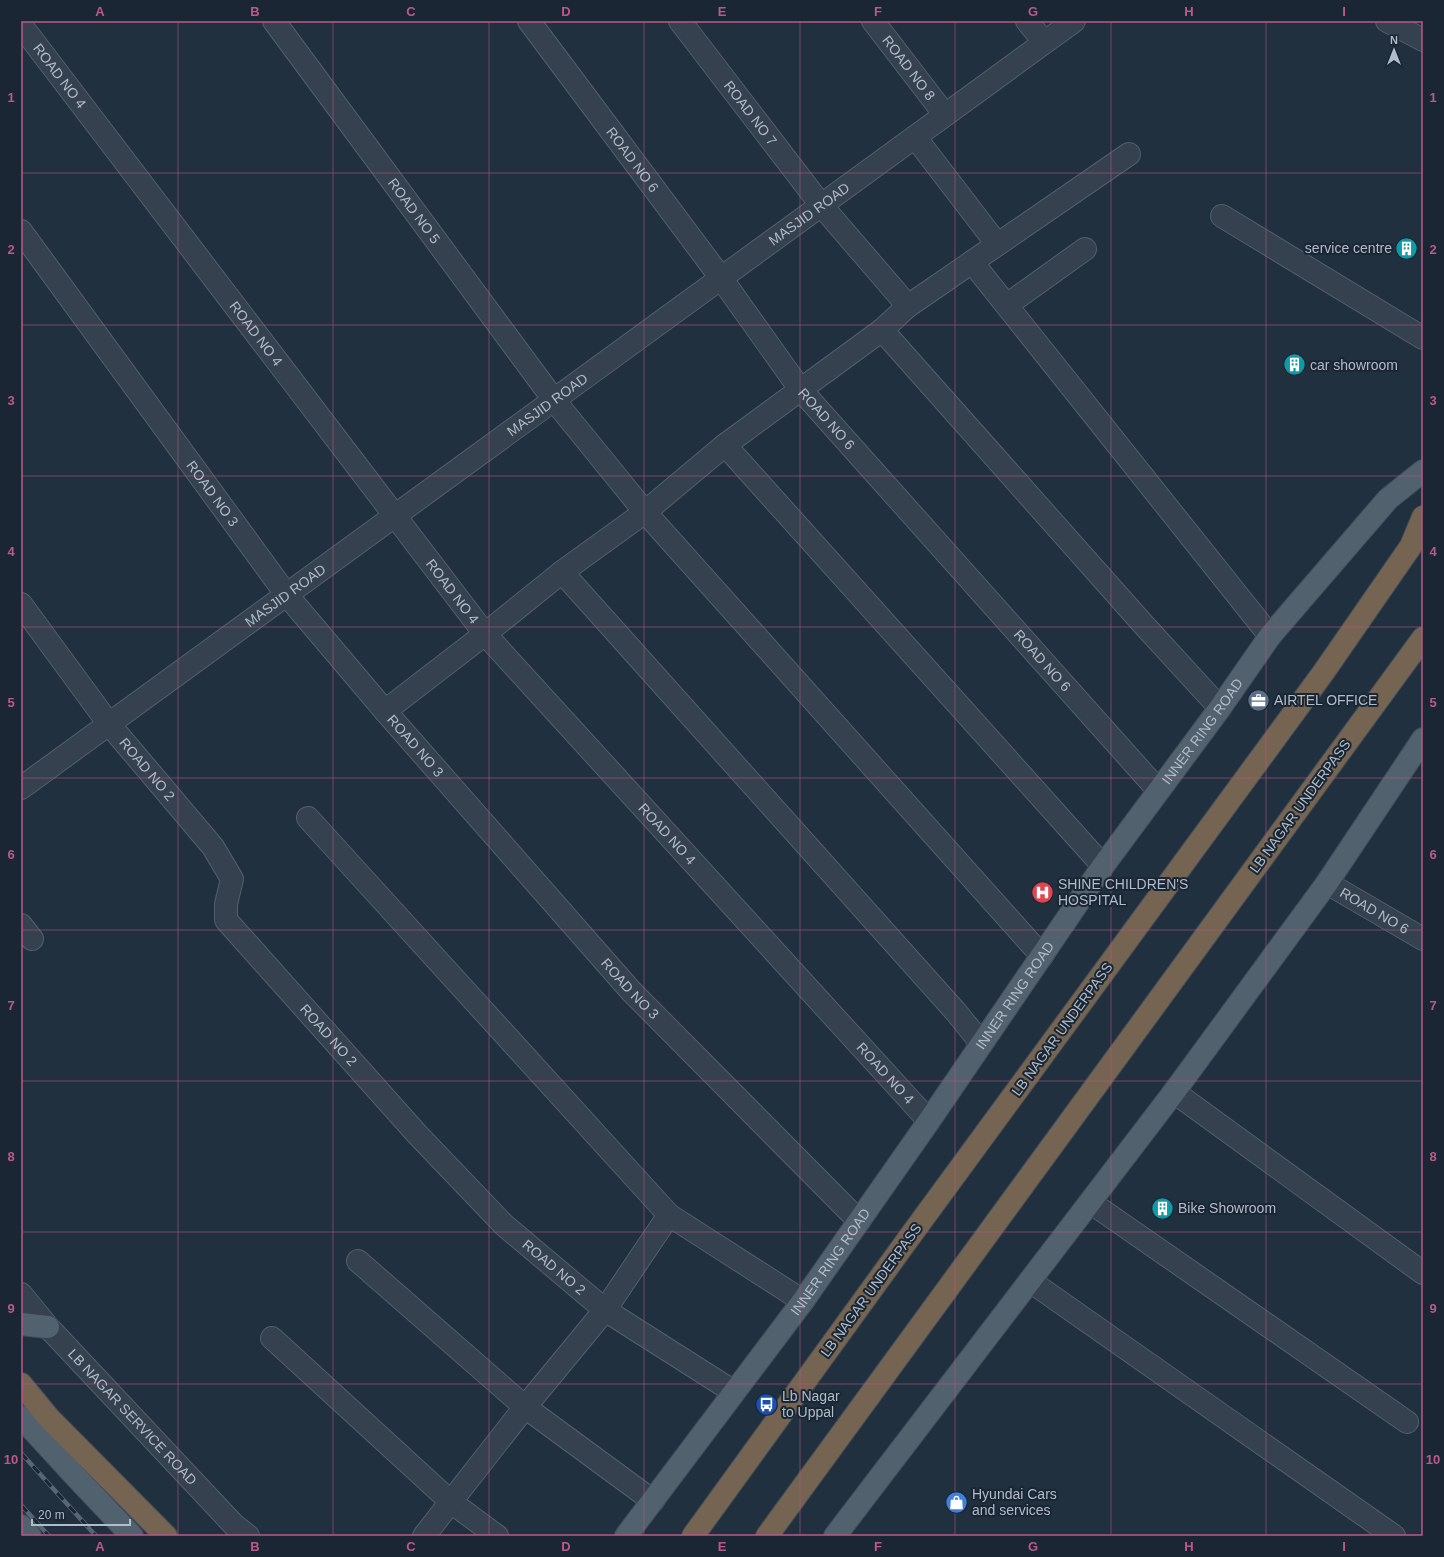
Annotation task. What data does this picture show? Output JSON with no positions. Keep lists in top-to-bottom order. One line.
{"streets":{"highway":["LB NAGAR UNDERPASS"],"main road":["INNER RING ROAD"],"street":["ROAD NO 8","ROAD NO 4","ROAD NO 7","ROAD NO 6","ROAD NO 5","MASJID ROAD","ROAD NO 3","ROAD NO 2","LB NAGAR SERVICE ROAD"]},"crossings":[["ROAD NO 8","MASJID ROAD"],["ROAD NO 4","MASJID ROAD"],["ROAD NO 4","INNER RING ROAD"],["ROAD NO 7","MASJID ROAD"],["ROAD NO 6","MASJID ROAD"],["ROAD NO 6","INNER RING ROAD"],["ROAD NO 5","MASJID ROAD"],["ROAD NO 5","INNER RING ROAD"],["MASJID ROAD","ROAD NO 3"],["MASJID ROAD","ROAD NO 2"],["ROAD NO 3","INNER RING ROAD"],["INNER RING ROAD","ROAD NO 2"]],"places":{"building":["service centre","car showroom","Bike Showroom"],"office":["AIRTEL OFFICE"],"hospital":["SHINE CHILDREN'S HOSPITAL"],"bus stop":["Lb Nagar to Uppal"],"shop":["Hyundai Cars and services"]},"scale_bar":"20 m","north":"top","grid":{"columns":["A","B","C","D","E","F","G","H","I"],"rows":["1","2","3","4","5","6","7","8","9","10"]}}
